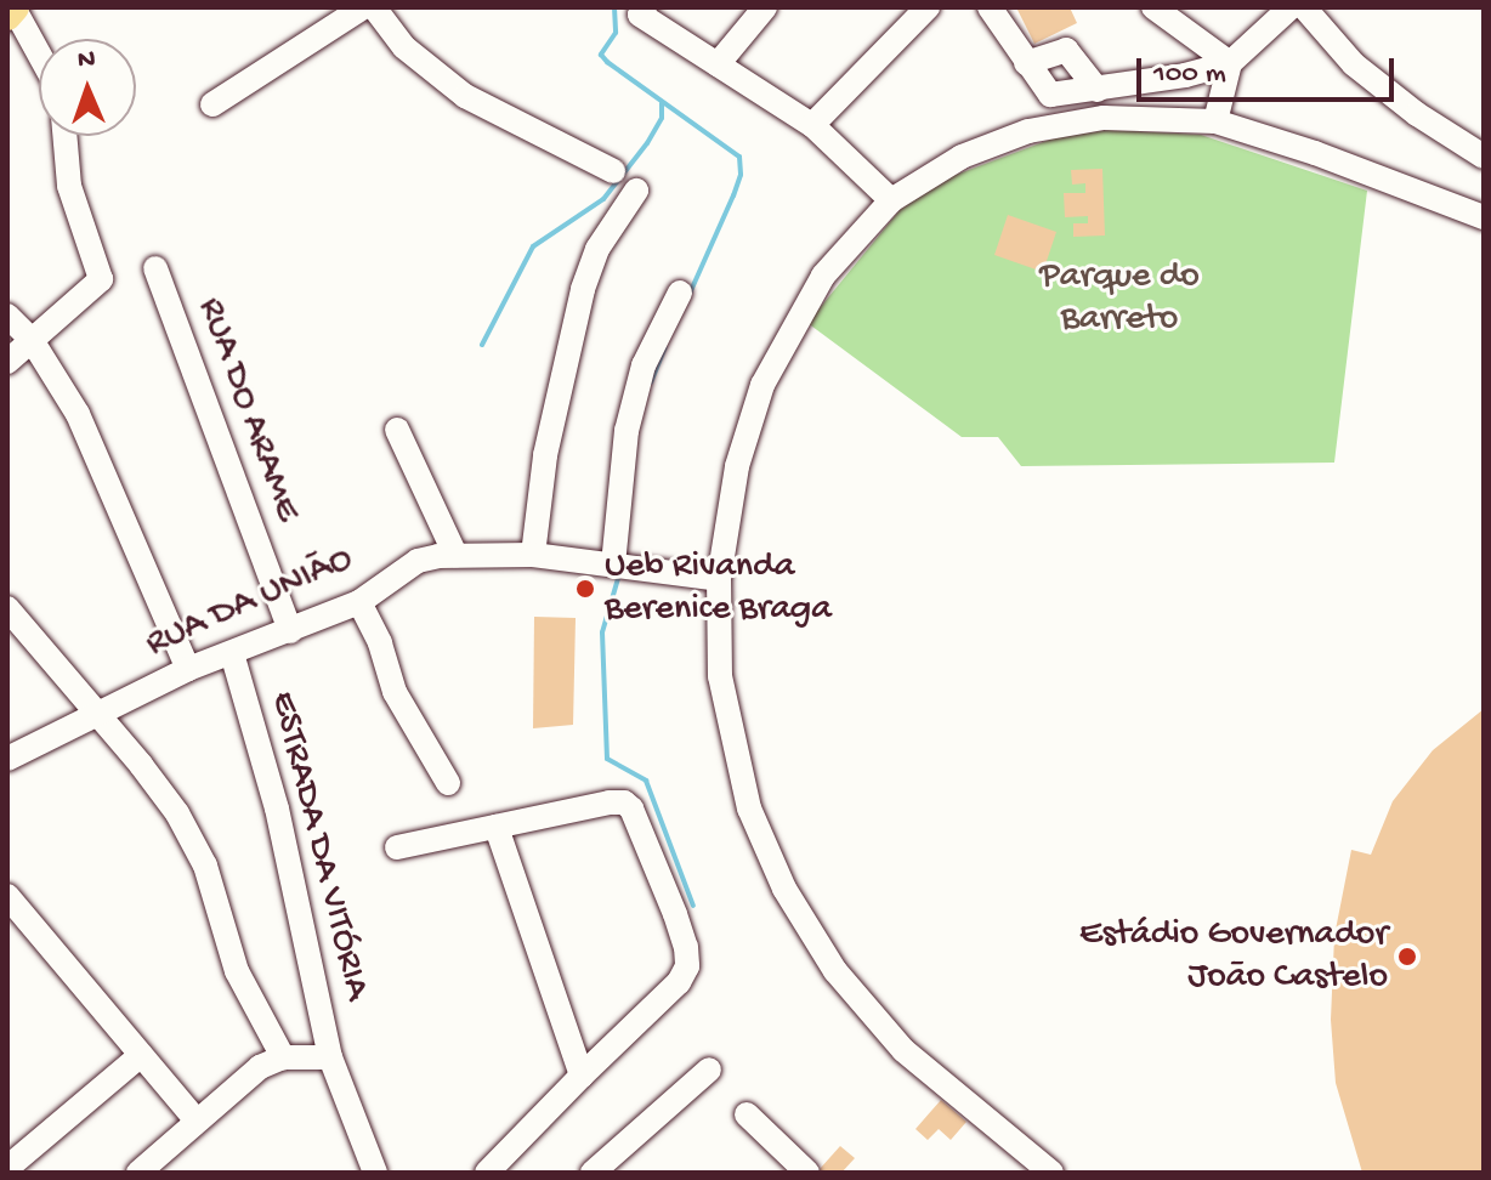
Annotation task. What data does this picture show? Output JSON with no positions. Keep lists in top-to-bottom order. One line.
{"streets":{"street":["RUA DO ARAME","RUA DA UNIÃO","ESTRADA DA VITÓRIA"]},"crossings":[["RUA DO ARAME","RUA DA UNIÃO"],["RUA DA UNIÃO","ESTRADA DA VITÓRIA"]],"parks":["Parque do Barreto"],"places":["Ueb Rivanda Berenice Braga","Estádio Governador João Castelo"],"scale_bar":"100 m","north":"top"}
